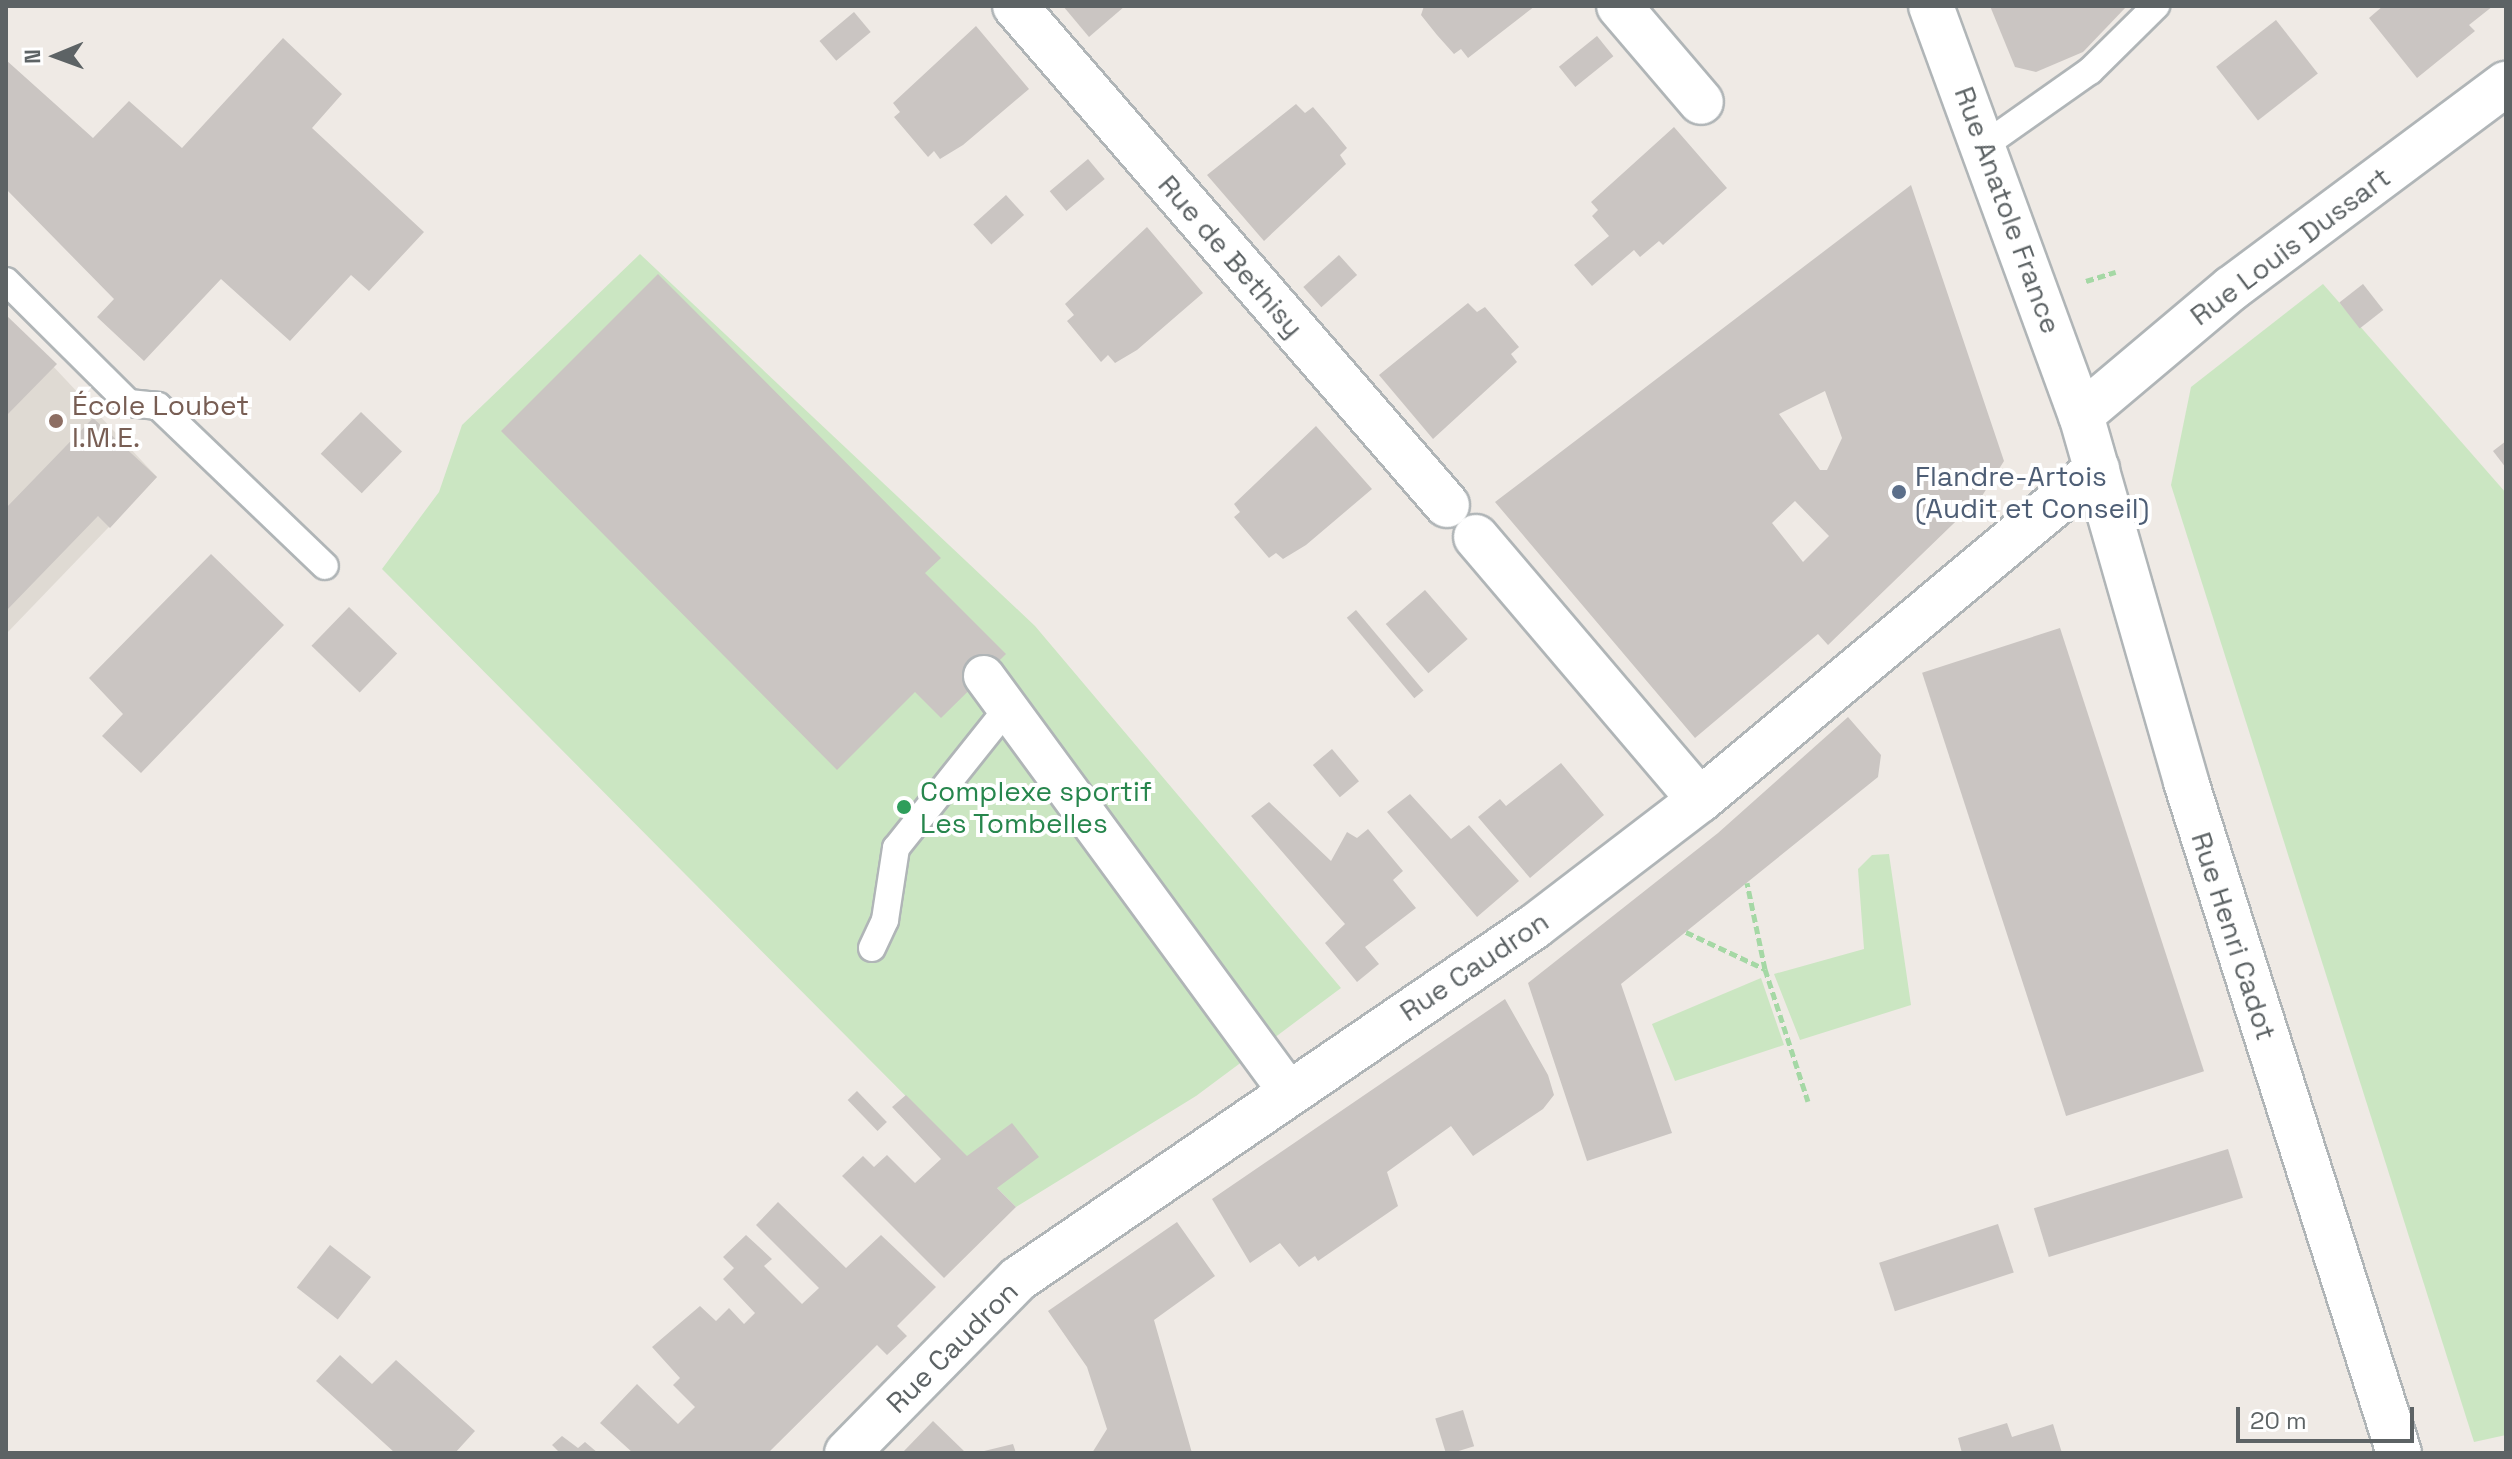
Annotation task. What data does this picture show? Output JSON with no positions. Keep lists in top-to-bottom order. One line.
{"streets":{"street":["Rue Anatole France","Rue Louis Dussart","Rue de Bethisy","Rue Henri Cadot","Rue Caudron"]},"crossings":[["Rue Anatole France","Rue Louis Dussart"],["Rue Anatole France","Rue Henri Cadot"],["Rue Louis Dussart","Rue Henri Cadot"],["Rue Henri Cadot","Rue Caudron"]],"places":["École Loubet I.M.E.","Flandre-Artois (Audit et Conseil)","Complexe sportif Les Tombelles"],"scale_bar":"20 m","north":"left"}
